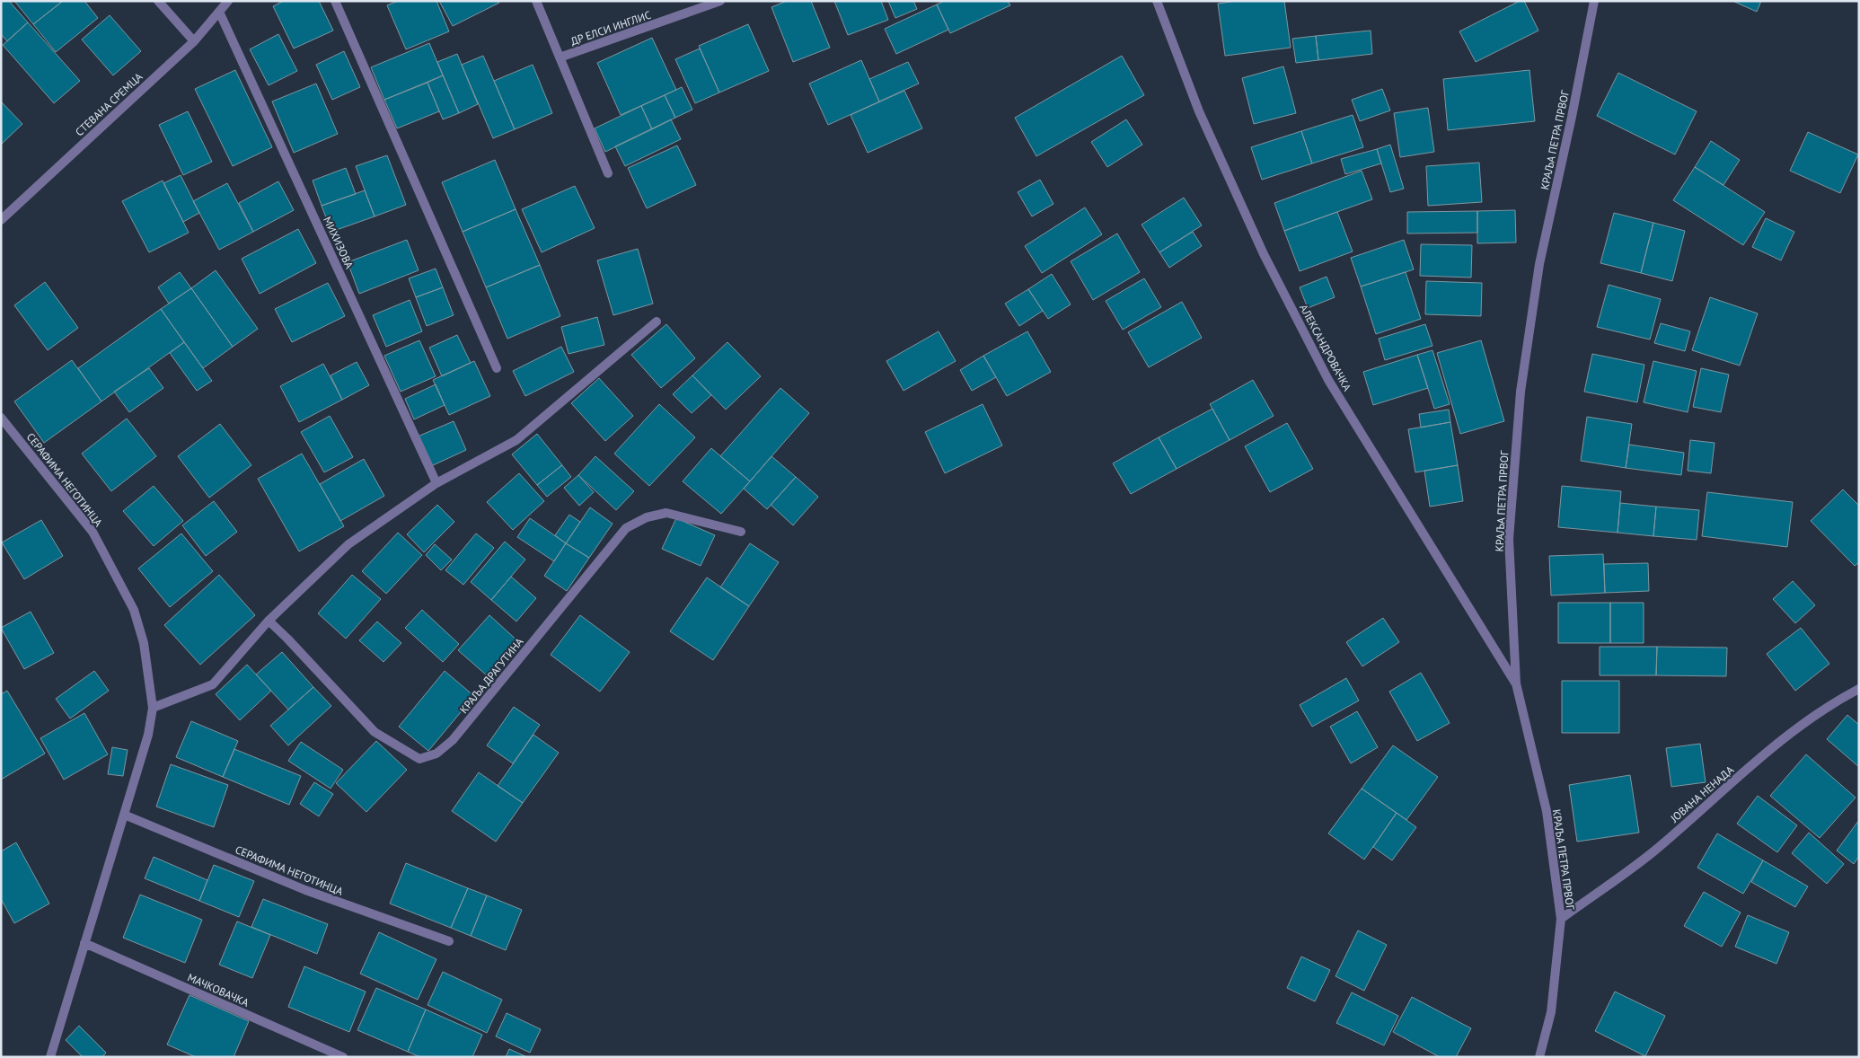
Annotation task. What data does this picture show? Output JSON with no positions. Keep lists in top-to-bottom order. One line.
{"streets":{"street":["ДР ЕЛСИ ИНГЛИС","СТЕВАНА СРЕМЦА","КРАЉА ПЕТРА ПРВОГ","МИХИЗОВА","АЛЕКСАНДРОВАЧКА","СЕРАФИМА НЕГОТИНЦА","КРАЉА ДРАГУТИНА","ЈОВАНА НЕНАДА","МАЧКОВАЧКА"]},"crossings":[["СТЕВАНА СРЕМЦА","МИХИЗОВА"],["КРАЉА ПЕТРА ПРВОГ","АЛЕКСАНДРОВАЧКА"],["КРАЉА ПЕТРА ПРВОГ","ЈОВАНА НЕНАДА"],["СЕРАФИМА НЕГОТИНЦА","МАЧКОВАЧКА"]]}
